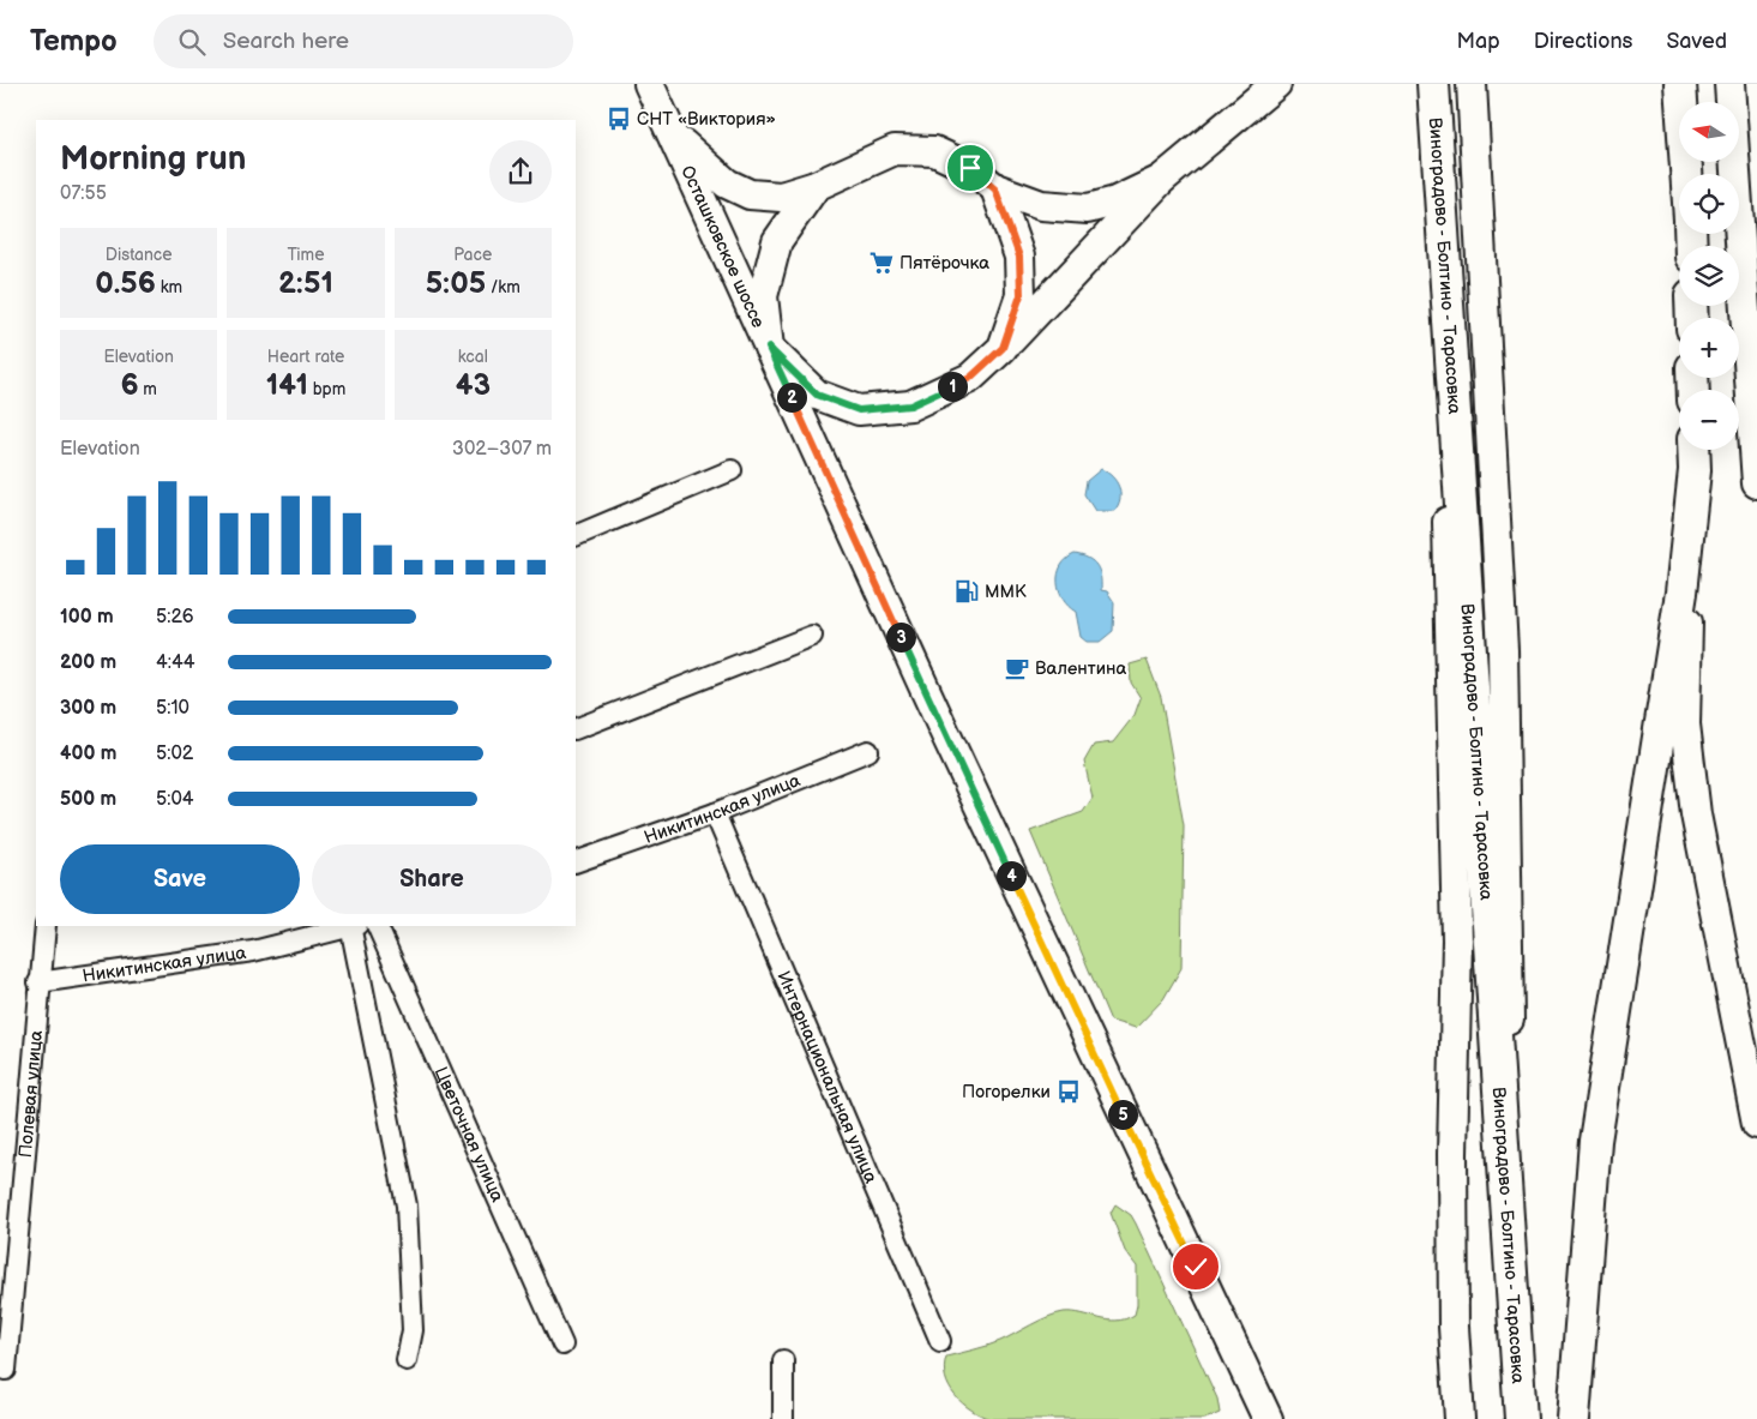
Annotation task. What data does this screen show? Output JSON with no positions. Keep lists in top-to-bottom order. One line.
{"streets":{"main road":["Осташковское шоссе","Виноградово - Болтино - Тарасовка"],"street":["Никитинская улица","Интернациональная улица","Полевая улица","Цветочная улица"]},"crossings":[["Никитинская улица","Интернациональная улица"],["Никитинская улица","Полевая улица"]],"places":{"bus stop":["СНТ «Виктория»","Погорелки"],"supermarket":["Пятёрочка"],"fuel station":["ММК"],"cafe":["Валентина"]},"north":"left","page":{"header":"Tempo","search":"Search here","nav":["Map","Directions","Saved"],"map_buttons":["+","−"],"heading":["Morning run","07:55"],"stats":[["Distance","0.56 km"],["Time","2:51"],["Pace","5:05 /km"],["Elevation","6 m"],["Heart rate","141 bpm"],["kcal","43"]],"pins":["1","2","3","4","5"],"chart":["Elevation","302–307 m"],"list":[{"name":"100 m","note":"5:26"},{"name":"200 m","note":"4:44"},{"name":"300 m","note":"5:10"},{"name":"400 m","note":"5:02"},{"name":"500 m","note":"5:04"}],"buttons":["Save","Share"]}}
